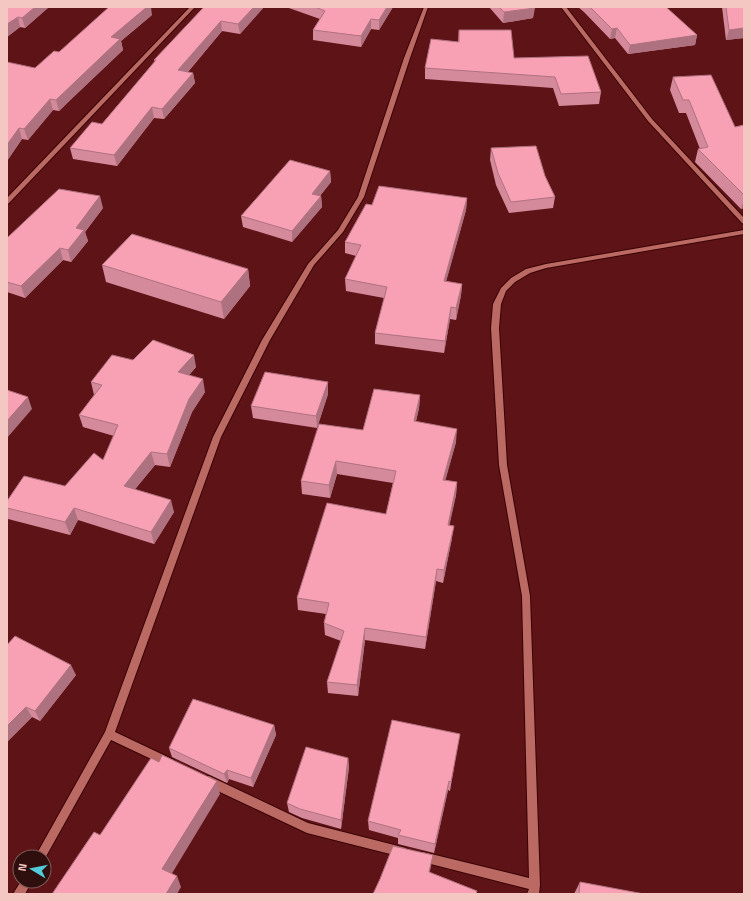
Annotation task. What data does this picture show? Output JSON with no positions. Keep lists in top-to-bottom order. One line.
{"north":"left"}
